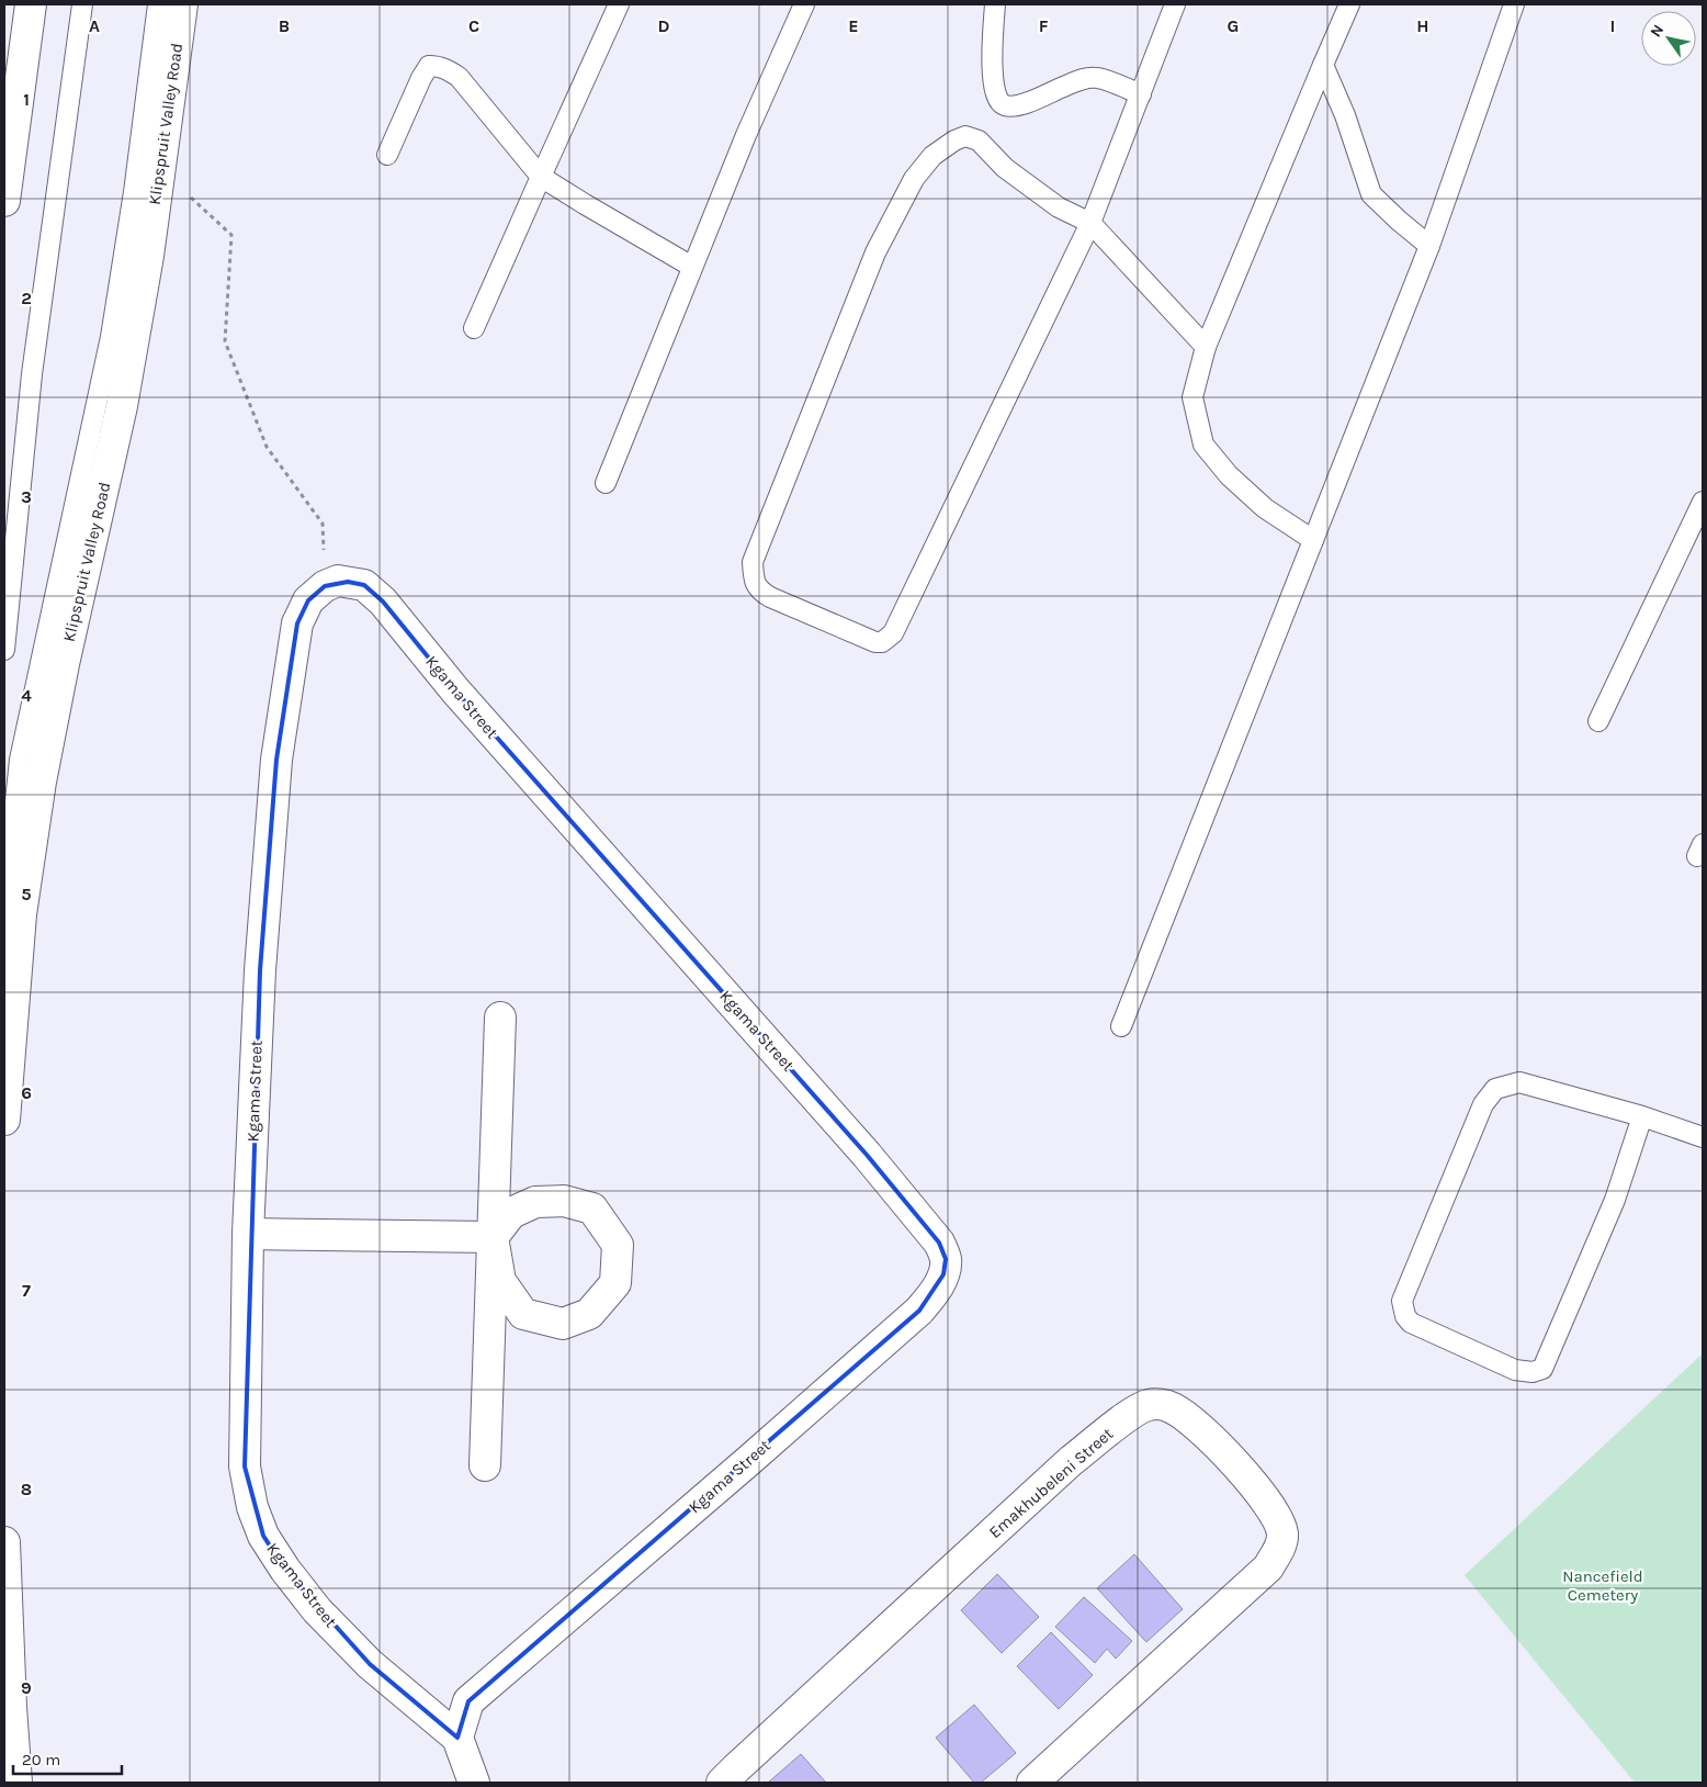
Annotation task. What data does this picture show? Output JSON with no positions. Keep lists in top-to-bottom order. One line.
{"streets":{"street":["Klipspruit Valley Road","Kgama Street","Emakhubeleni Street"]},"parks":["Nancefield Cemetery"],"scale_bar":"20 m","north":"top left","grid":{"columns":["A","B","C","D","E","F","G","H","I"],"rows":["1","2","3","4","5","6","7","8","9"]}}
